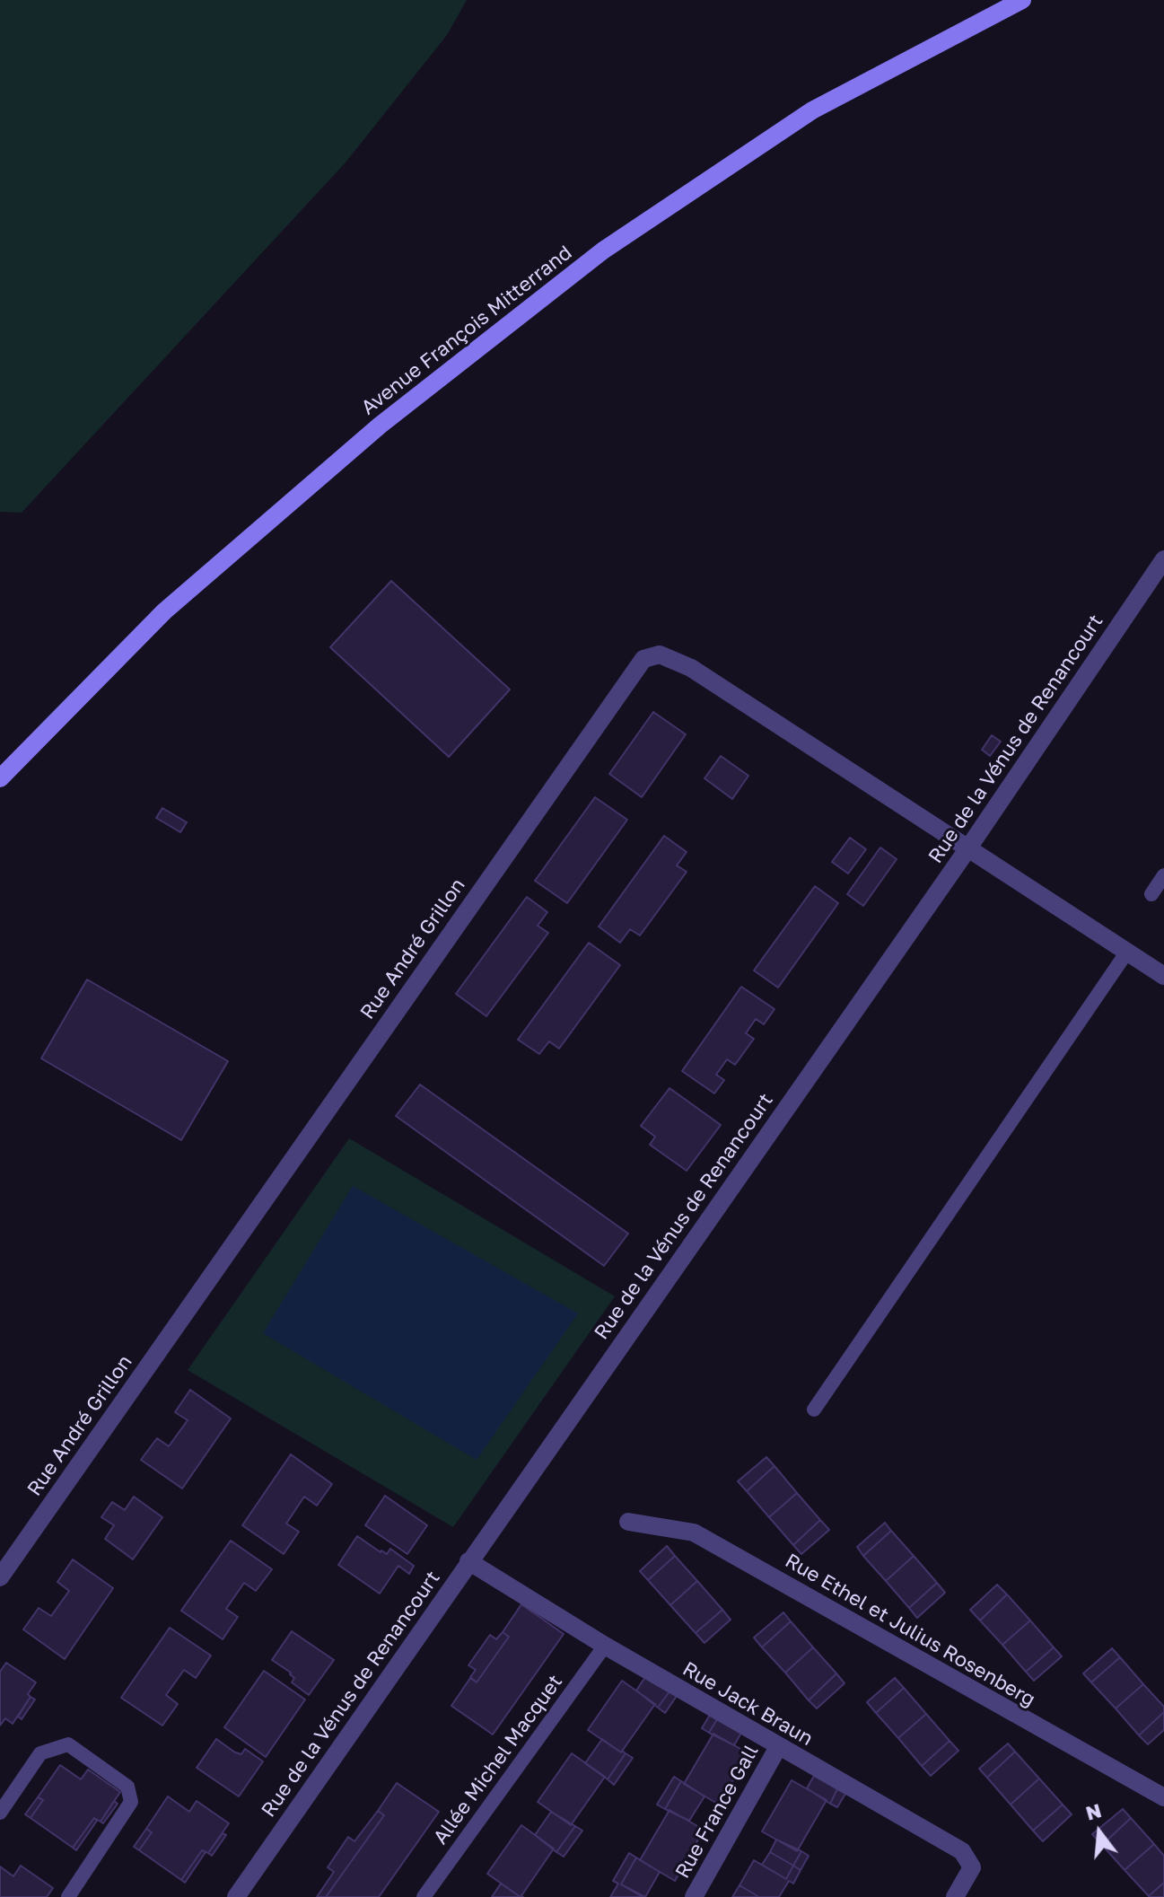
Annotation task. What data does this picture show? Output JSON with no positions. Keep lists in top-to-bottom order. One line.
{"streets":{"main road":["Avenue François Mitterrand"],"street":["Rue de la Vénus de Renancourt","Rue André Grillon","Rue Ethel et Julius Rosenberg","Rue Jack Braun","Rue France Gall"],"lane":["Allée Michel Macquet"]},"crossings":[["Rue de la Vénus de Renancourt","Rue André Grillon"],["Rue de la Vénus de Renancourt","Rue Jack Braun"],["Rue Jack Braun","Allée Michel Macquet"],["Rue Jack Braun","Rue France Gall"]],"north":"top"}
